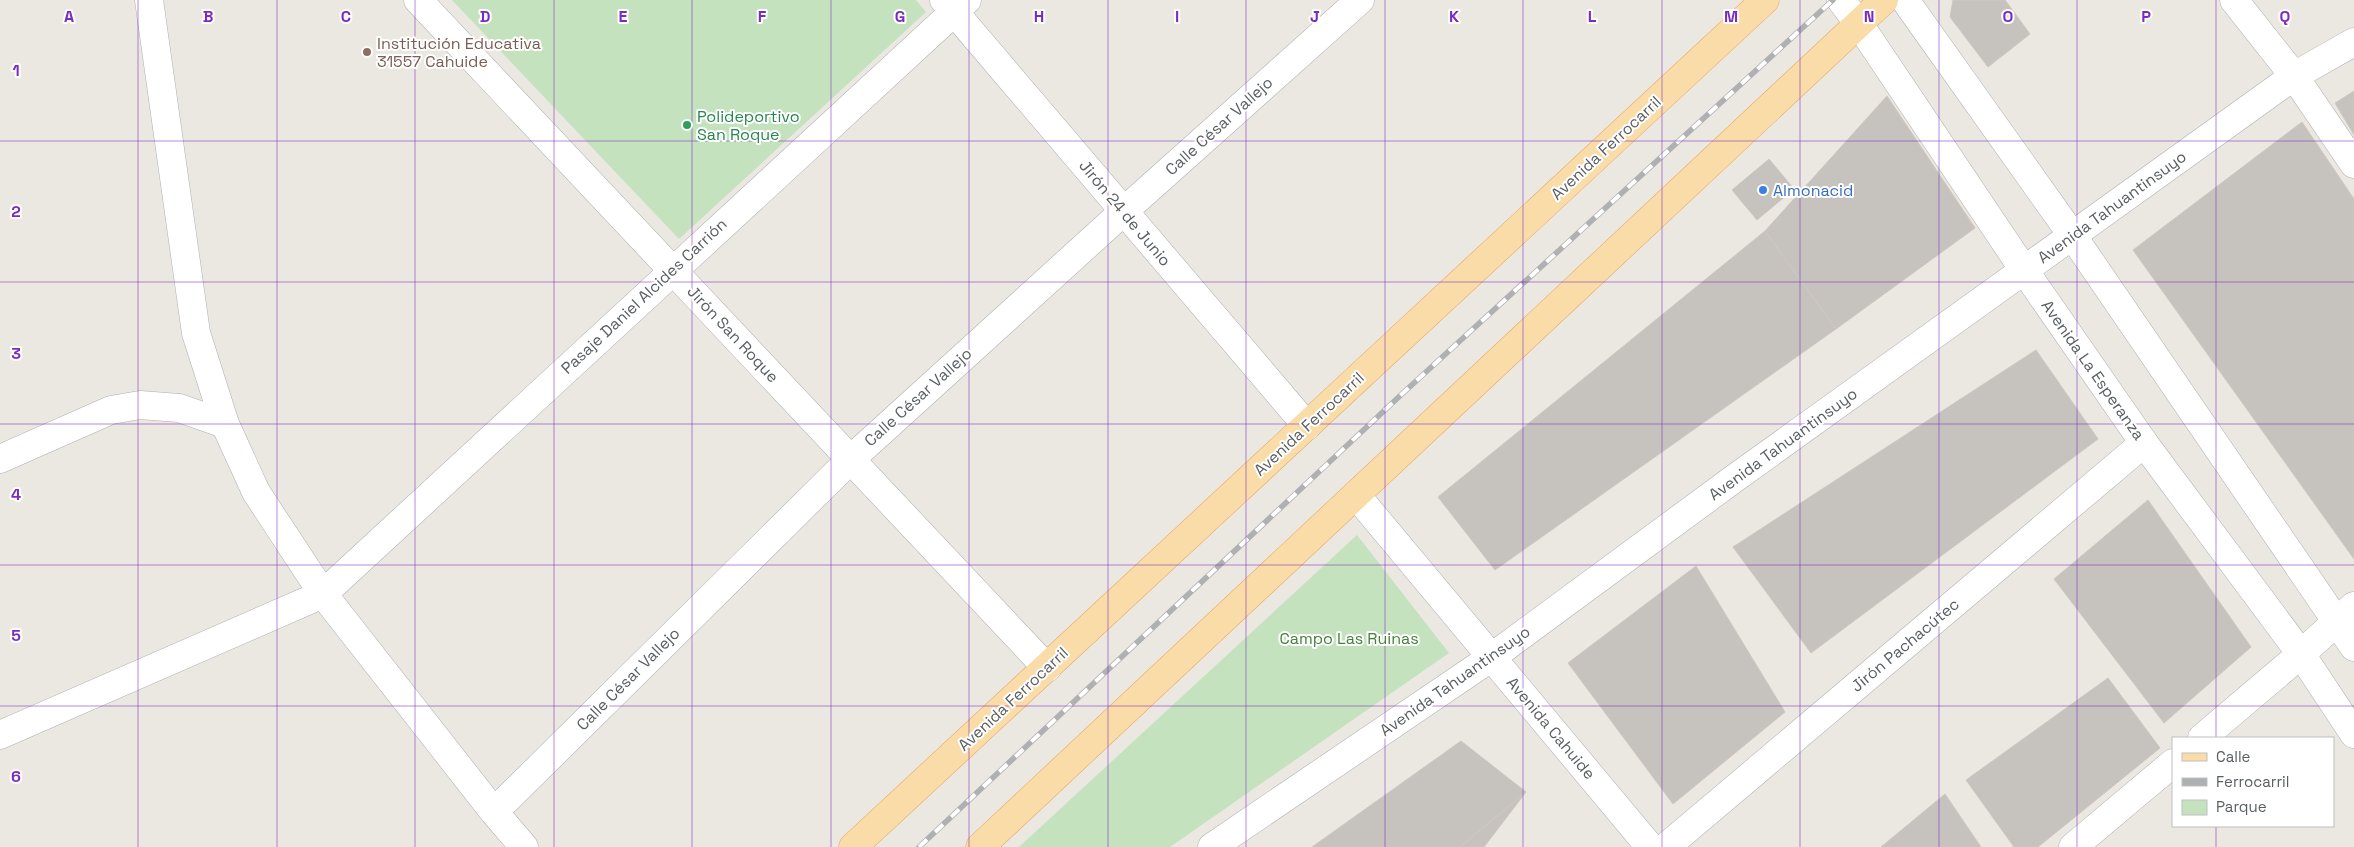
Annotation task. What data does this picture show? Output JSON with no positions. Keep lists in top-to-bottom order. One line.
{"streets":{"main road":["Avenida Ferrocarril"],"street":["Calle César Vallejo","Avenida Tahuantinsuyo","Jirón 24 de Junio","Pasaje Daniel Alcides Carrión","Jirón San Roque","Avenida La Esperanza","Jirón Pachacútec","Avenida Cahuide"]},"crossings":[["Calle César Vallejo","Jirón 24 de Junio"],["Calle César Vallejo","Jirón San Roque"],["Avenida Ferrocarril","Jirón 24 de Junio"],["Avenida Ferrocarril","Jirón San Roque"],["Avenida Tahuantinsuyo","Avenida La Esperanza"],["Avenida Tahuantinsuyo","Avenida Cahuide"],["Jirón 24 de Junio","Pasaje Daniel Alcides Carrión"],["Pasaje Daniel Alcides Carrión","Jirón San Roque"],["Avenida La Esperanza","Jirón Pachacútec"]],"parks":["Campo Las Ruinas"],"places":["Institución Educativa 31557 Cahuide","Polideportivo San Roque","Almonacid"],"legend":["Calle","Ferrocarril","Parque"],"grid":{"columns":["A","B","C","D","E","F","G","H","I","J","K","L","M","N","O","P","Q"],"rows":["1","2","3","4","5","6"]}}
